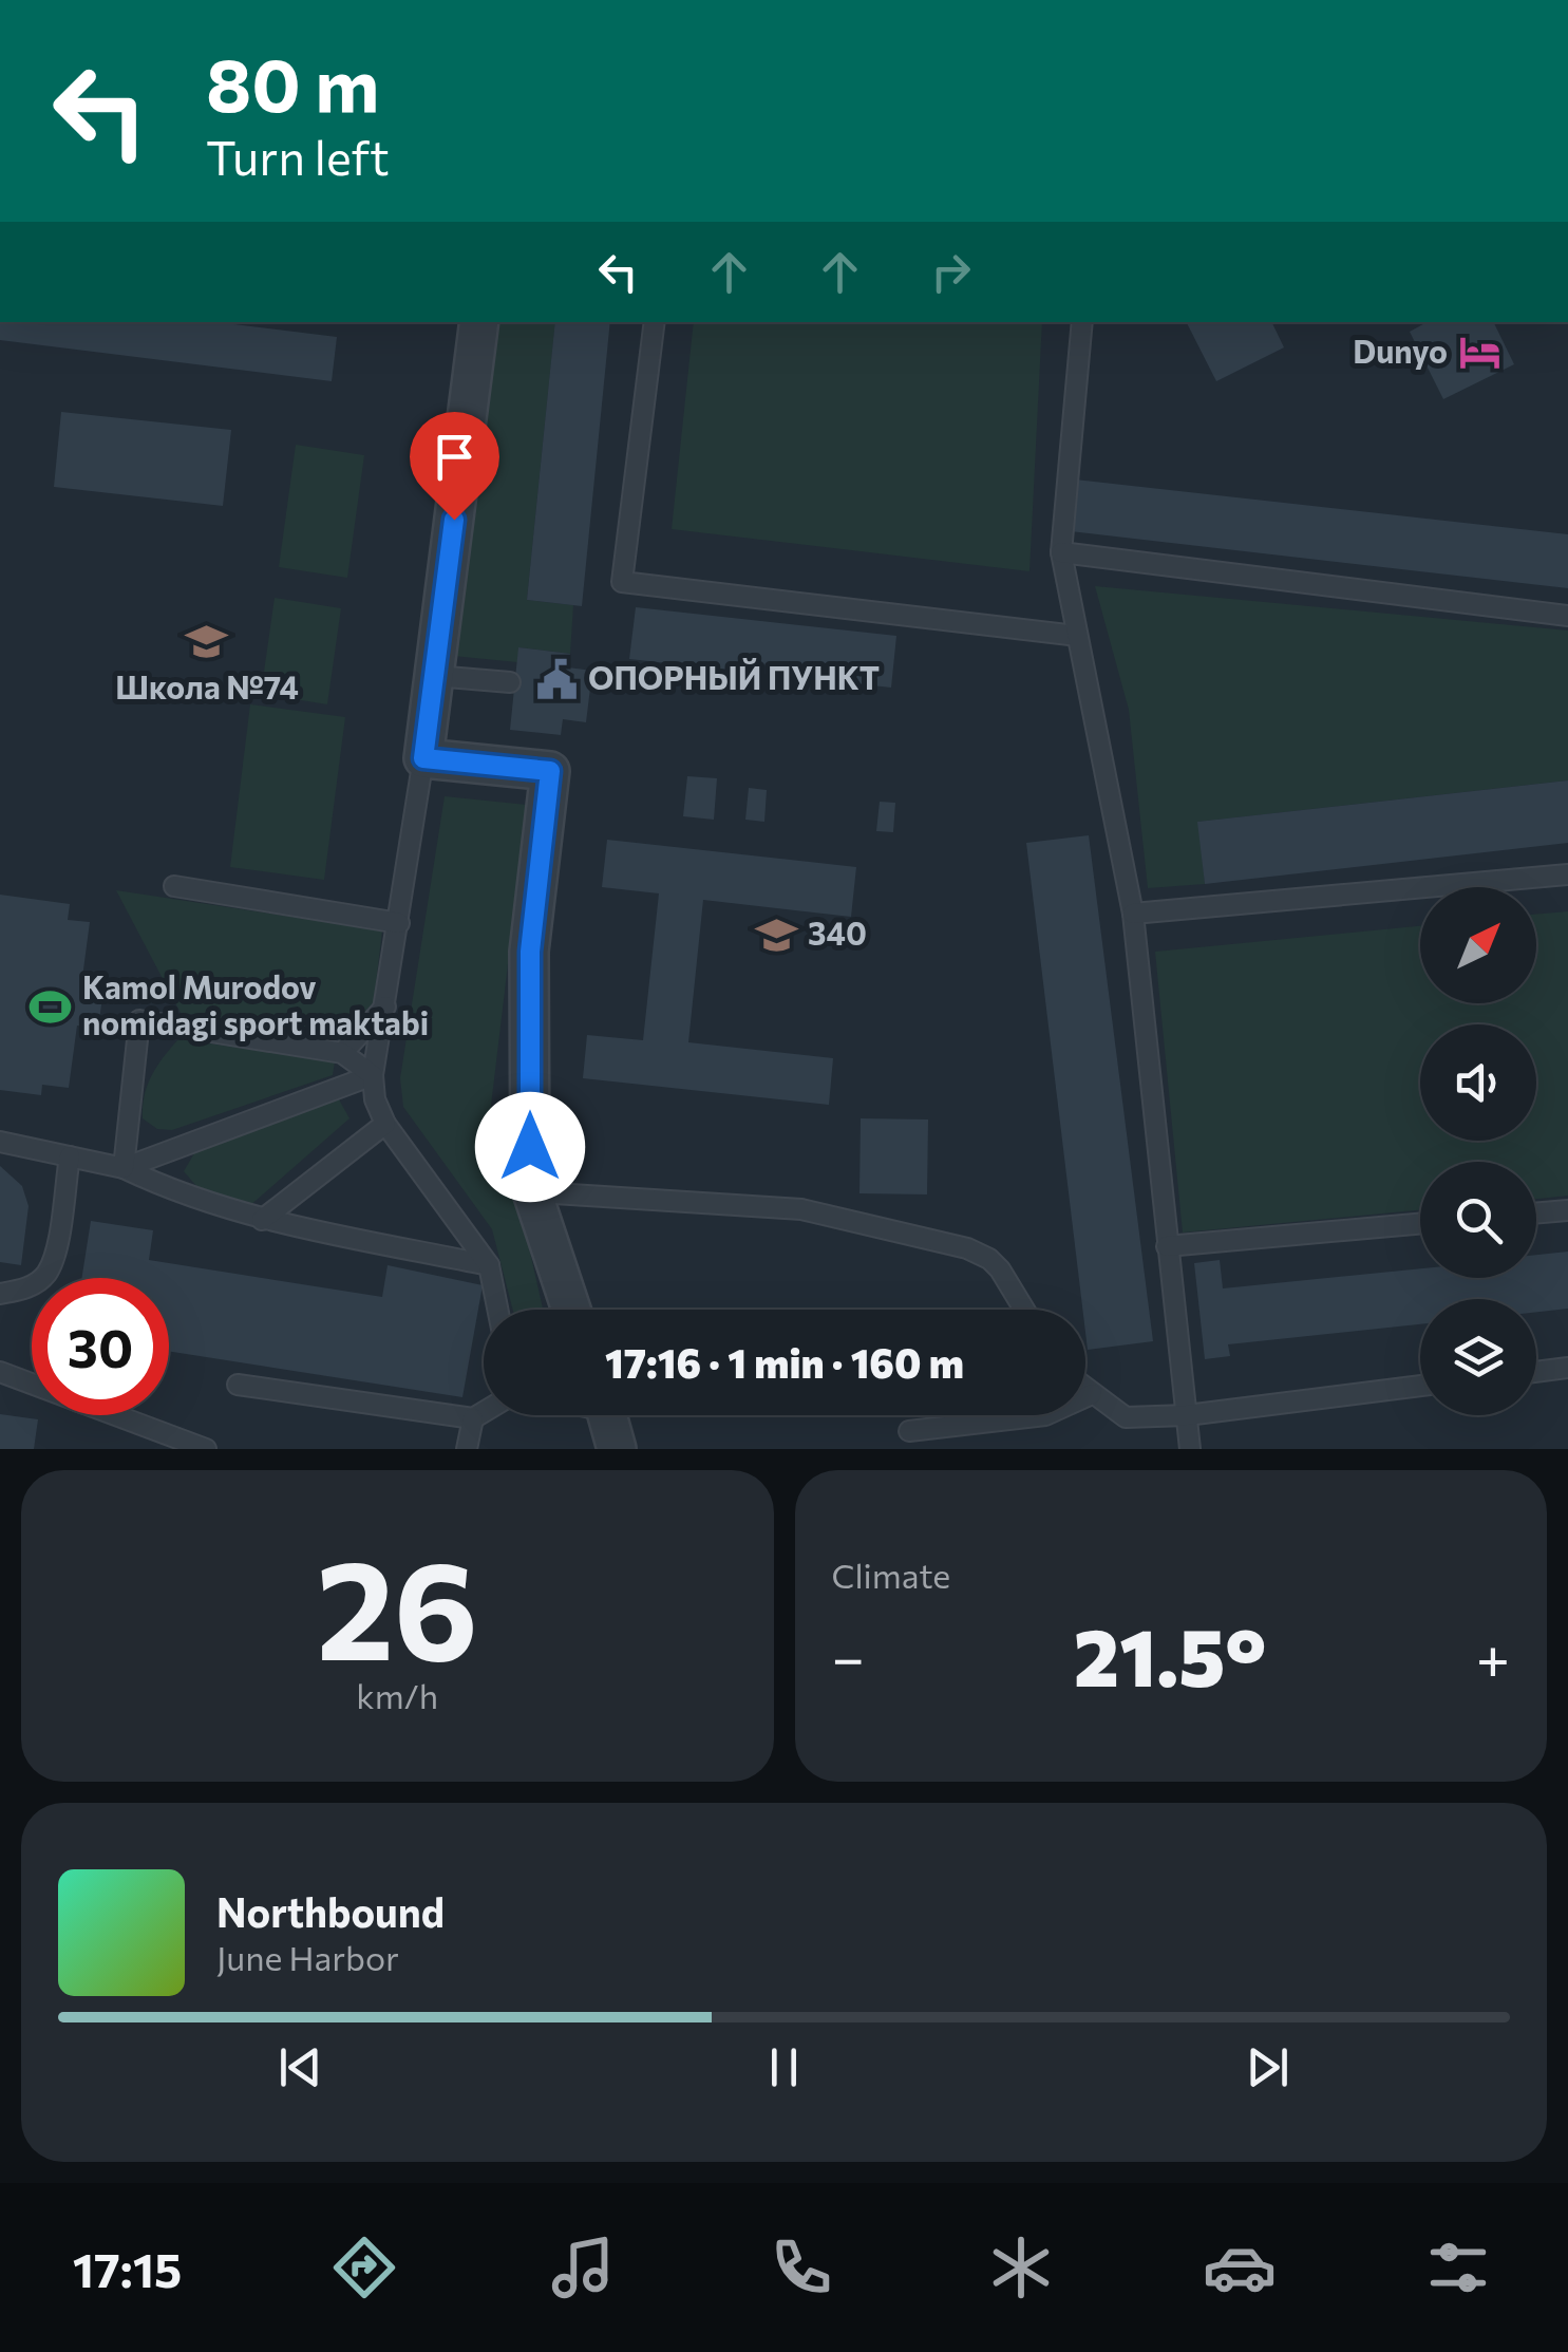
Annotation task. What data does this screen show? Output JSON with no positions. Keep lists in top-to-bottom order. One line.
{"places":{"hotel":["Dunyo"],"school or university":["Школа №74","340"],"public building":["ОПОРНЫЙ ПУНКТ"],"sports":["Kamol Murodov nomidagi sport maktabi"]},"north":"top right","page":{"turn":["80 m","Turn left"],"limit":"30","trip":"17:16 · 1 min · 160 m","tile":[["26","km/h"],"Climate"],"heat":["−","21.5°","+"],"song":["Northbound","June Harbor"],"tabs":"17:15"}}
